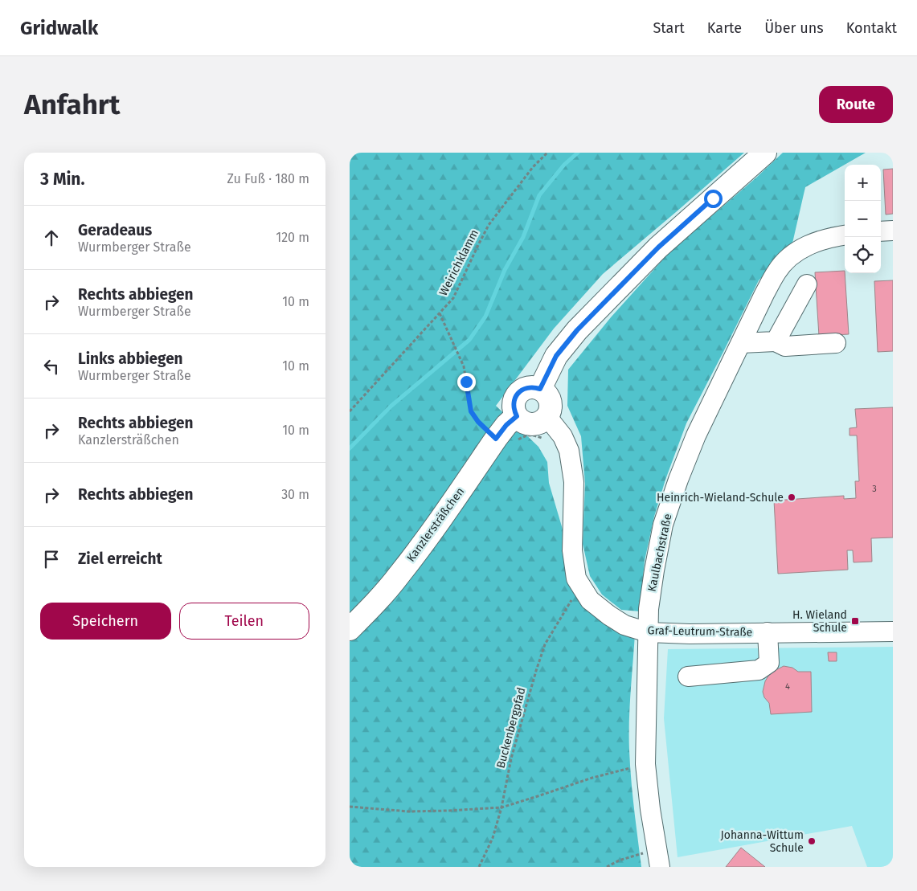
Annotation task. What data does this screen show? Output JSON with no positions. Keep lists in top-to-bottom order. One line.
{"streets":{"main road":["Kanzlersträßchen"],"street":["Kaulbachstraße","Graf-Leutrum-Straße"],"path":["Weirichklamm","Buckenbergpfad"]},"crossings":[["Kanzlersträßchen","Graf-Leutrum-Straße"],["Kaulbachstraße","Graf-Leutrum-Straße"]],"places":{"other":["Heinrich-Wieland-Schule","Johanna-Wittum Schule"],"transit":["H. Wieland Schule"]},"house_numbers":["3","4"],"page":{"header":"Gridwalk","nav":["Start","Karte","Über uns","Kontakt"],"buttons":["Route",["Speichern","Teilen"]],"title":"Anfahrt","heading":["3 Min.","Zu Fuß · 180 m"],"map_buttons":["+","−"],"list":[["Geradeaus","Wurmberger Straße","120 m"],["Rechts abbiegen","Wurmberger Straße","10 m"],["Links abbiegen","Wurmberger Straße","10 m"],["Rechts abbiegen","Kanzlersträßchen","10 m"],["Rechts abbiegen","30 m"],"Ziel erreicht"]}}
